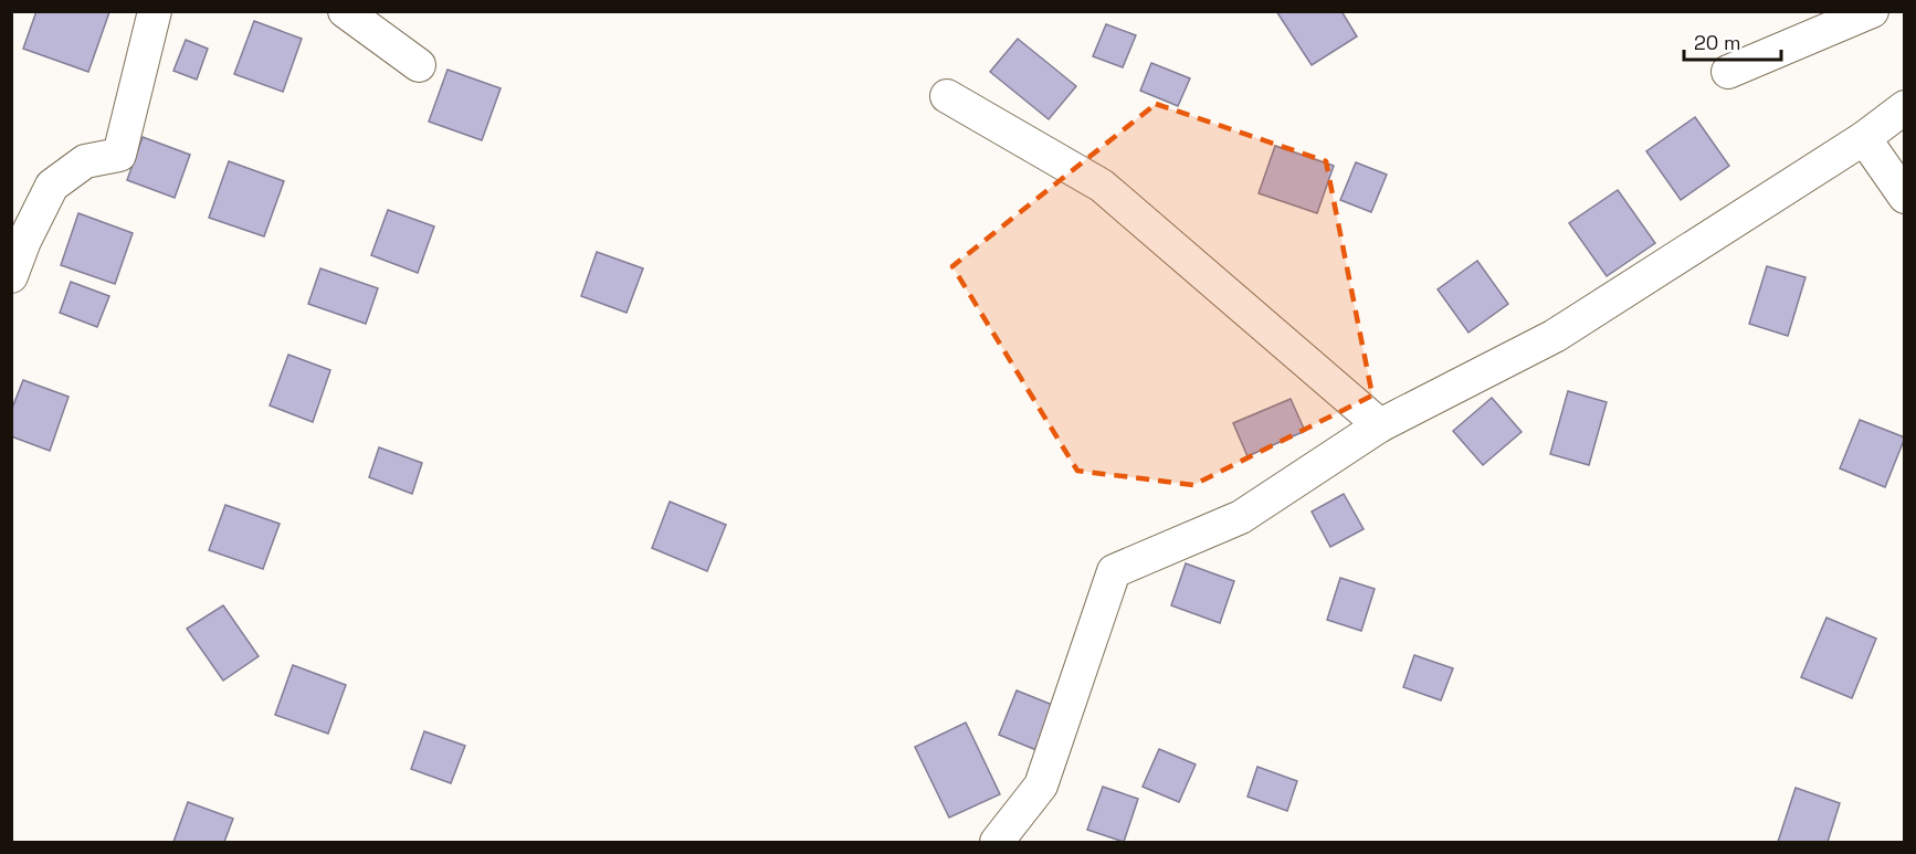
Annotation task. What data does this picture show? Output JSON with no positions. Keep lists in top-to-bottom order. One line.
{"scale_bar":"20 m"}
